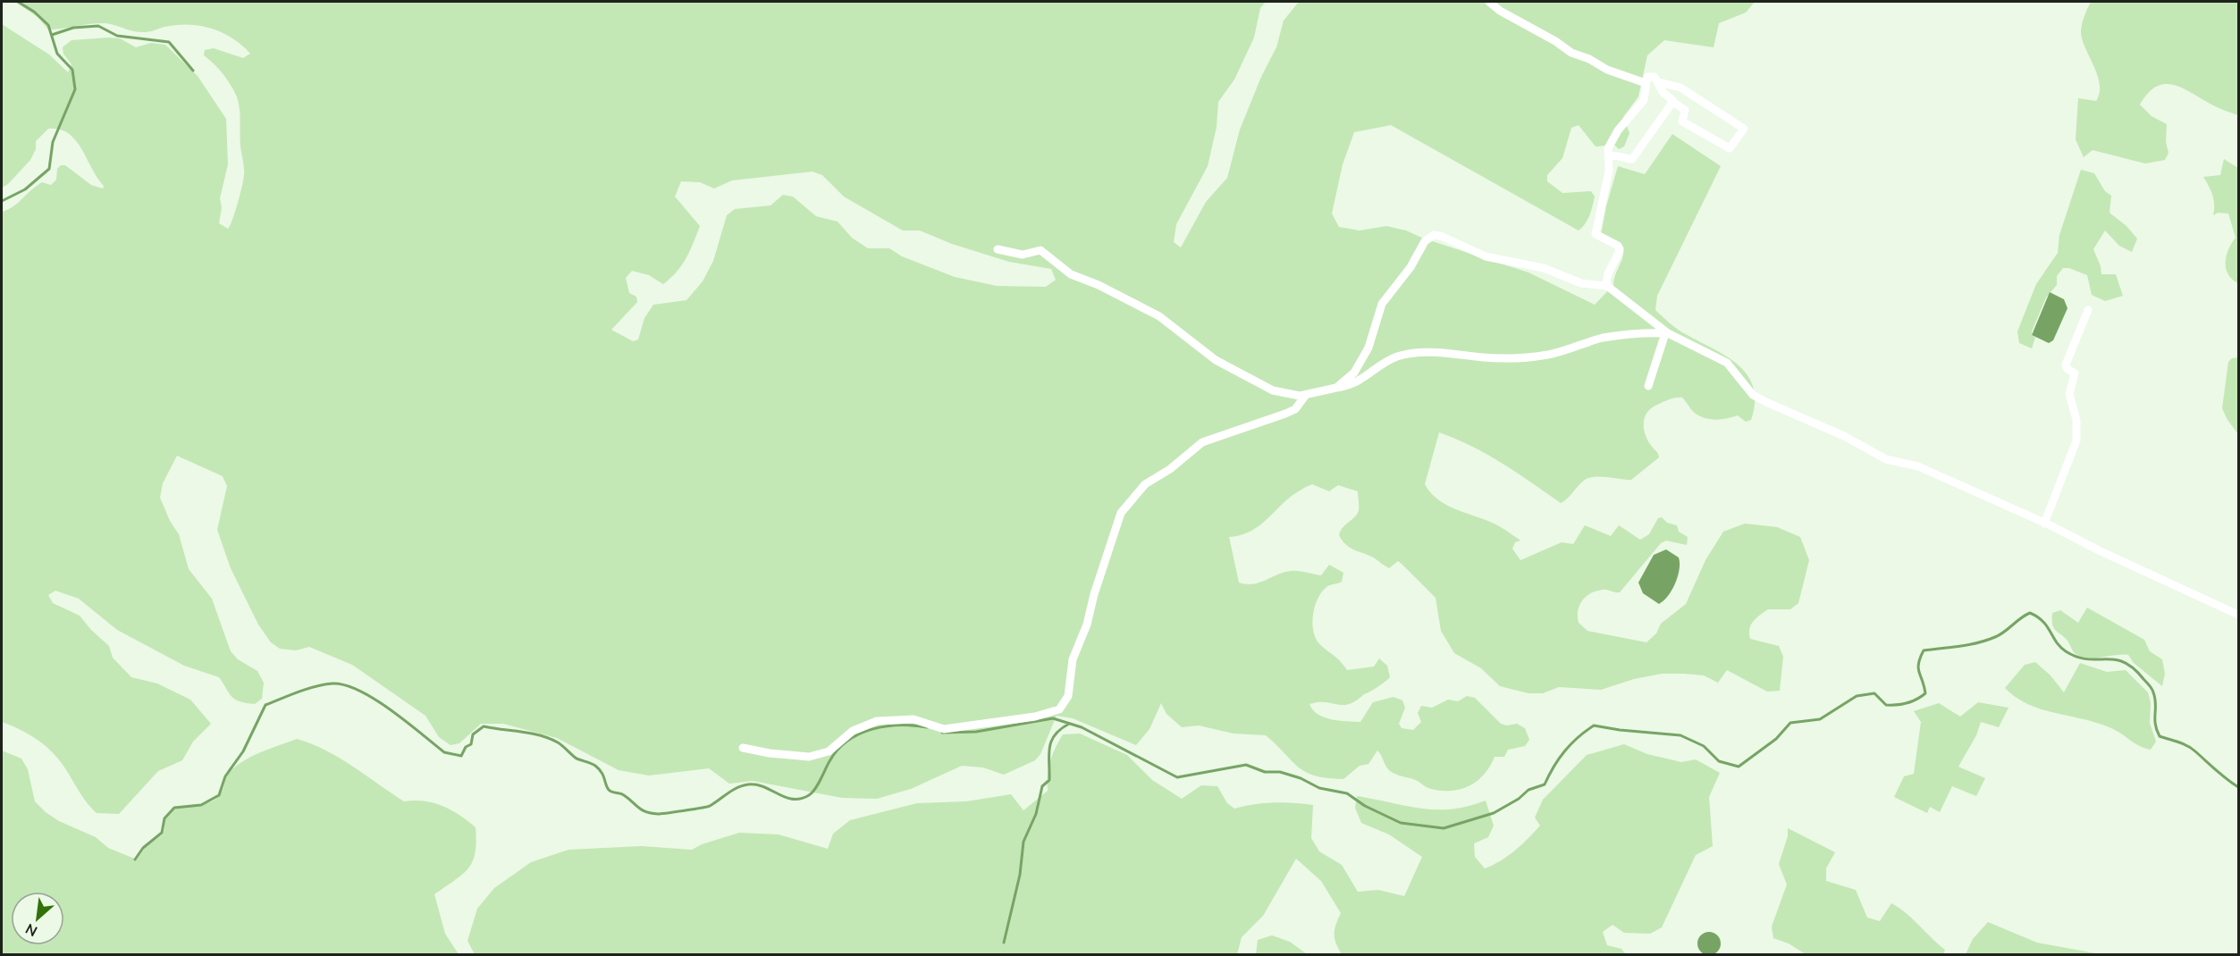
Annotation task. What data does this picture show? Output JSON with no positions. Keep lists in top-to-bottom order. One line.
{"north":"bottom left"}
